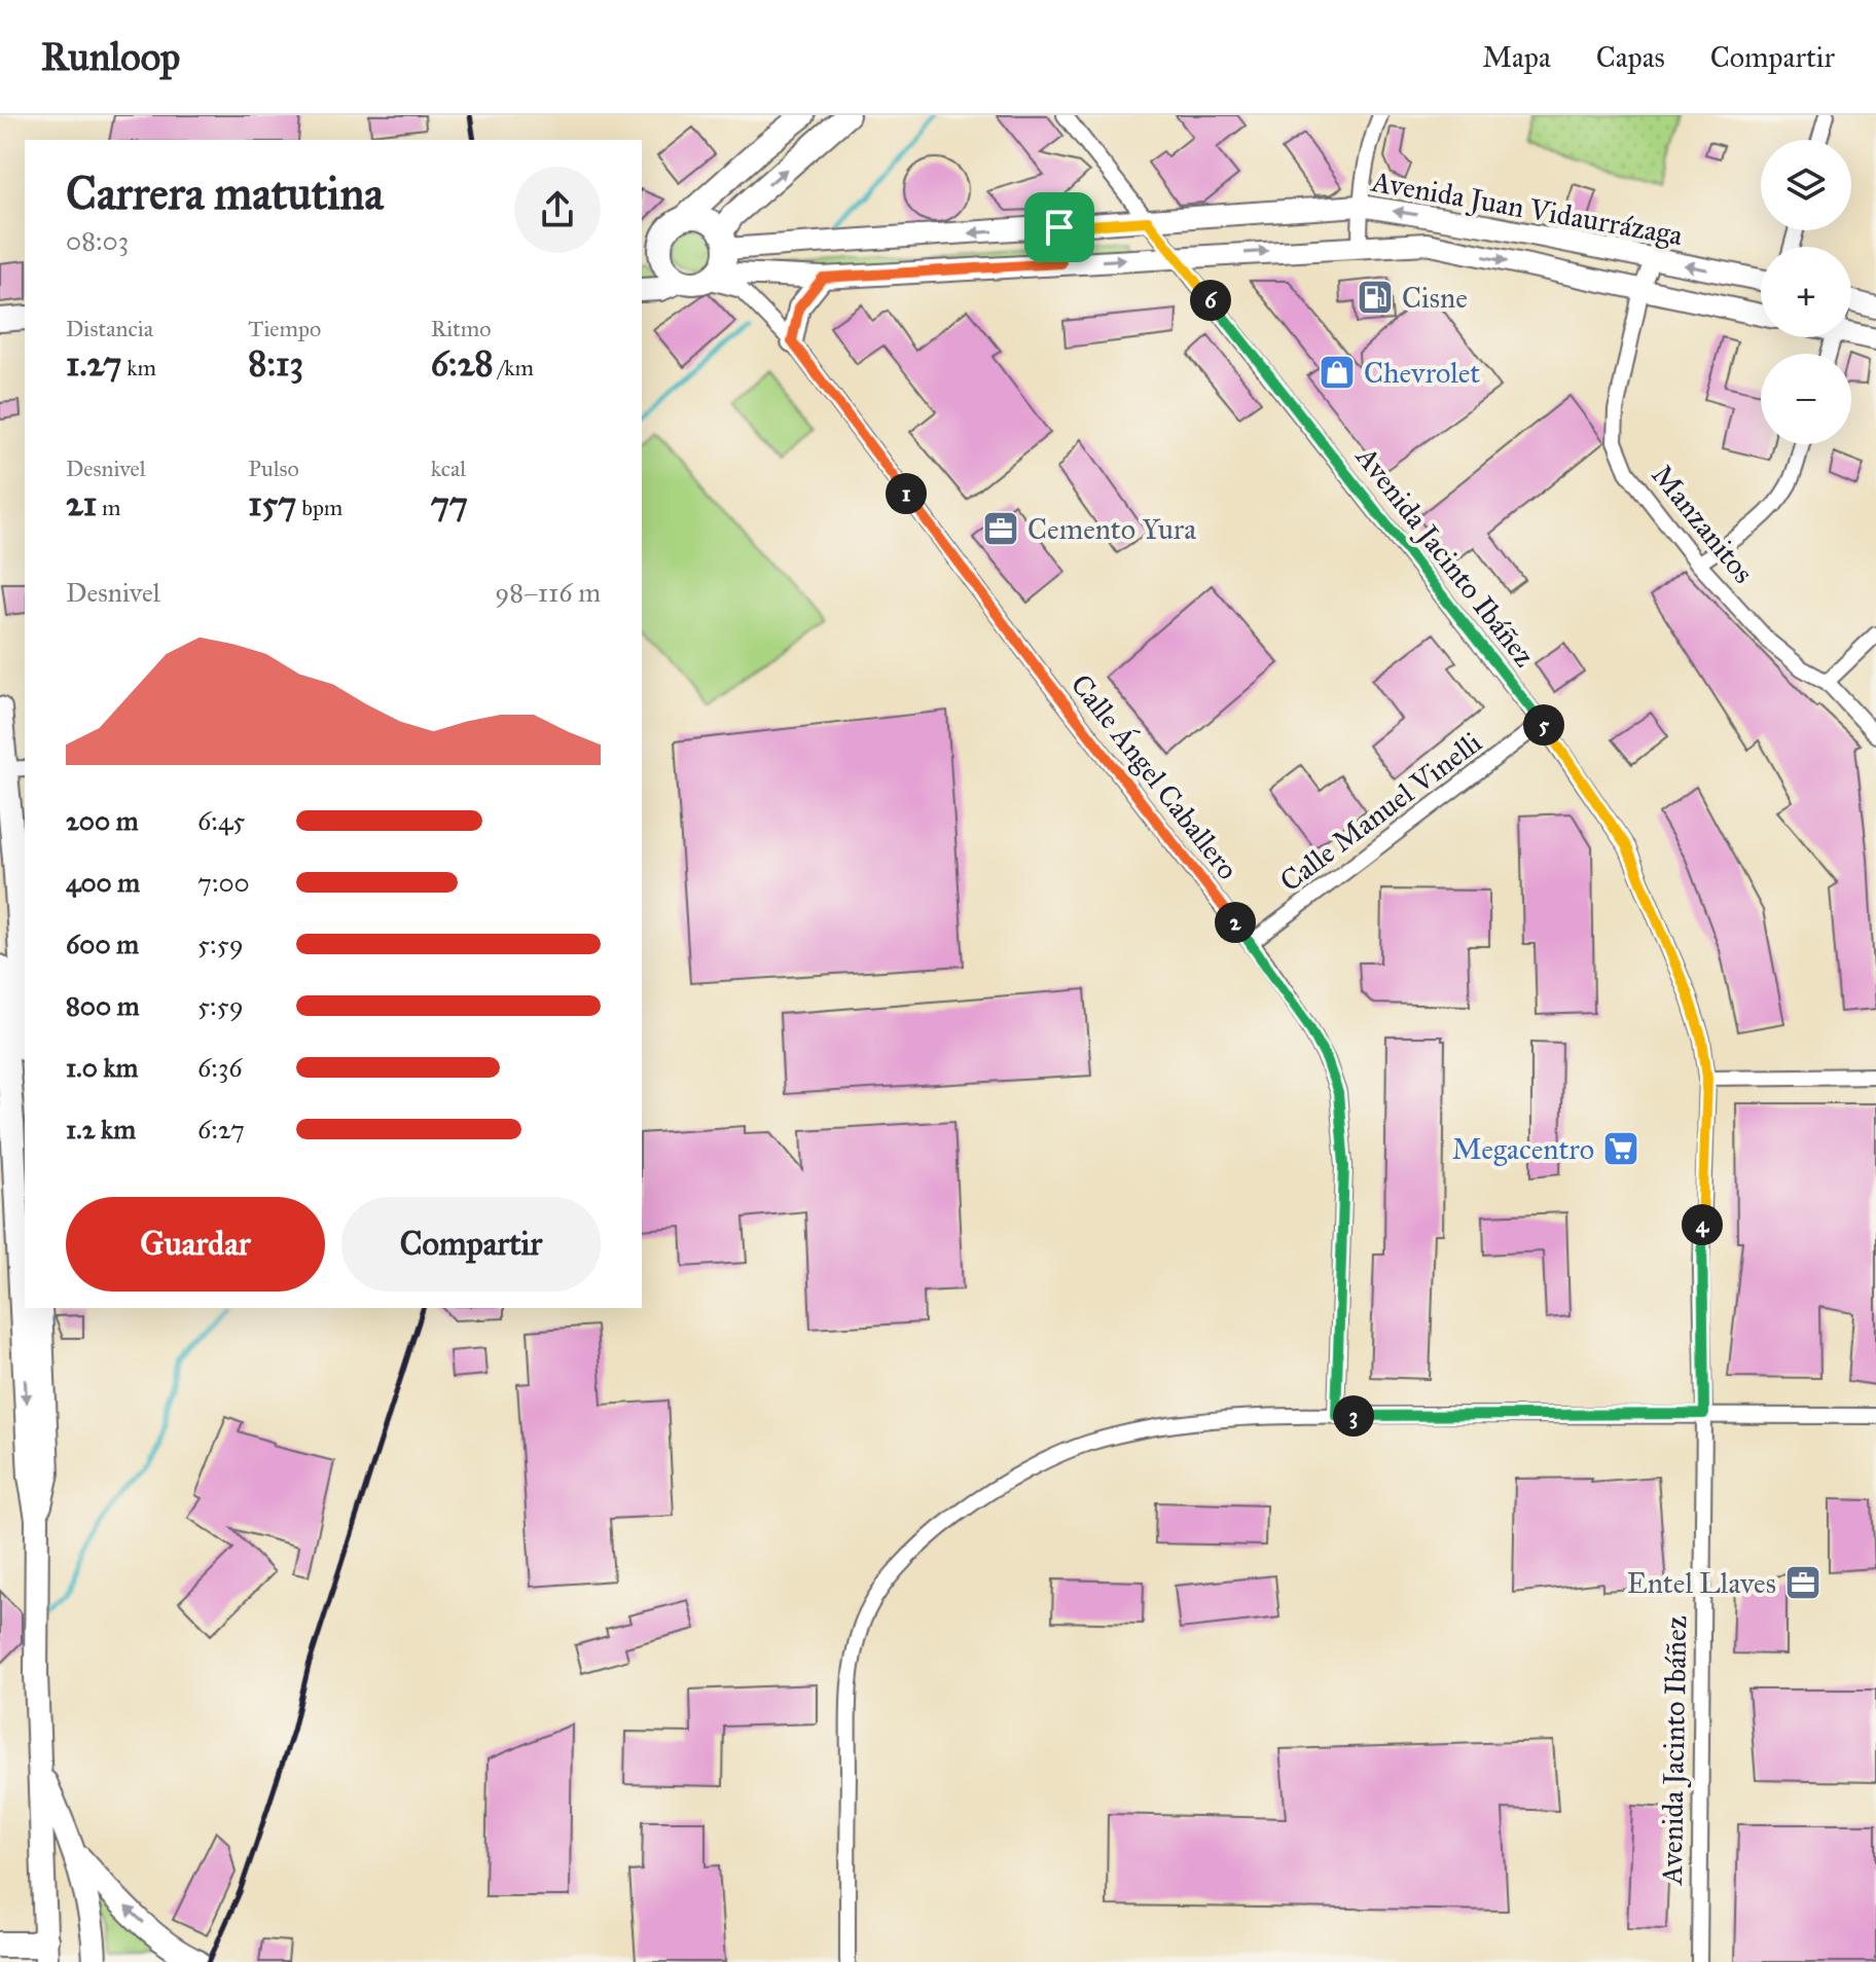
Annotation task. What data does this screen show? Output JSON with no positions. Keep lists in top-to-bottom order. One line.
{"streets":{"main road":["Avenida Juan Vidaurrázaga"],"street":["Manzanitos","Avenida Jacinto Ibáñez","Calle Ángel Caballero","Calle Manuel Vinelli"]},"crossings":[["Avenida Juan Vidaurrázaga","Manzanitos"],["Avenida Juan Vidaurrázaga","Avenida Jacinto Ibáñez"],["Avenida Juan Vidaurrázaga","Calle Ángel Caballero"],["Avenida Jacinto Ibáñez","Calle Manuel Vinelli"],["Calle Ángel Caballero","Calle Manuel Vinelli"]],"places":{"fuel station":["Cisne"],"shop":["Chevrolet"],"office":["Cemento Yura","Entel Llaves"],"supermarket":["Megacentro"]},"page":{"header":"Runloop","nav":["Mapa","Capas","Compartir"],"map_buttons":["+","−"],"heading":["Carrera matutina","08:03"],"pins":["6","1","5","2","4","3"],"stats":[["Distancia","1.27 km"],["Tiempo","8:13"],["Ritmo","6:28 /km"],["Desnivel","21 m"],["Pulso","157 bpm"],["kcal","77"]],"chart":["Desnivel","98–116 m"],"list":[{"name":"200 m","note":"6:45"},{"name":"400 m","note":"7:00"},{"name":"600 m","note":"5:59"},{"name":"800 m","note":"5:59"},{"name":"1.0 km","note":"6:36"},{"name":"1.2 km","note":"6:27"}],"buttons":["Guardar","Compartir"]}}
